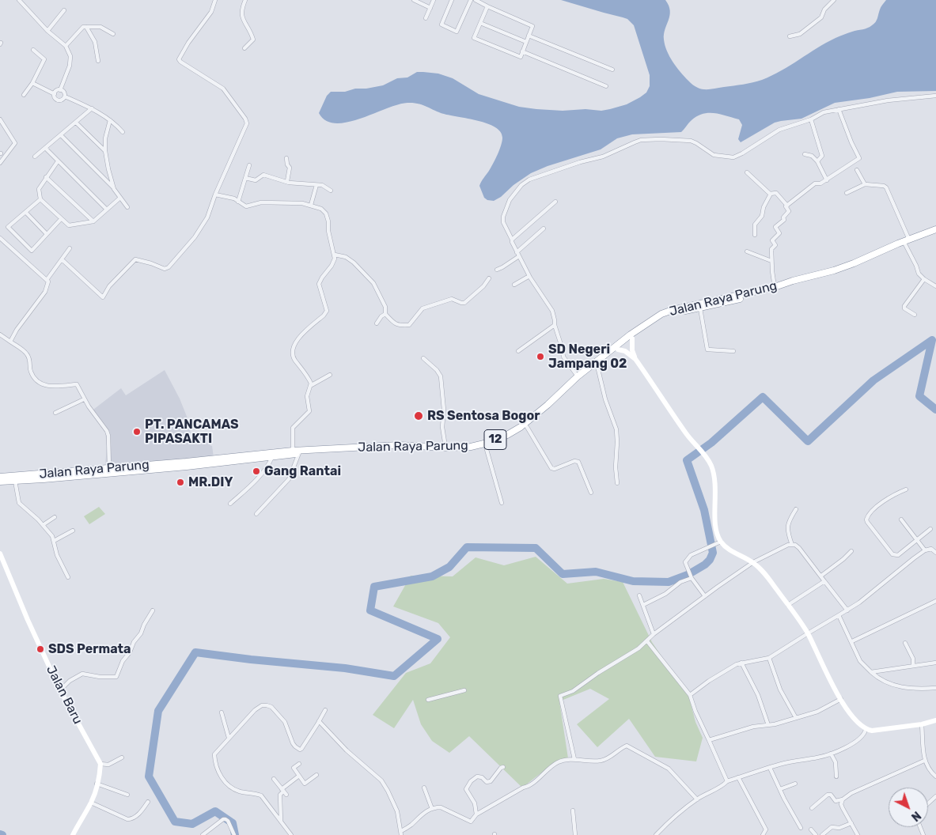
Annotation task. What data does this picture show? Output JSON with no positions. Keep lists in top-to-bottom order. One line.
{"streets":{"highway":["Jalan Raya Parung","12"],"street":["Jalan Baru"]},"places":["SD Negeri Jampang 02","RS Sentosa Bogor","PT. PANCAMAS PIPASAKTI","Gang Rantai","MR.DIY","SDS Permata"],"north":"bottom right"}
